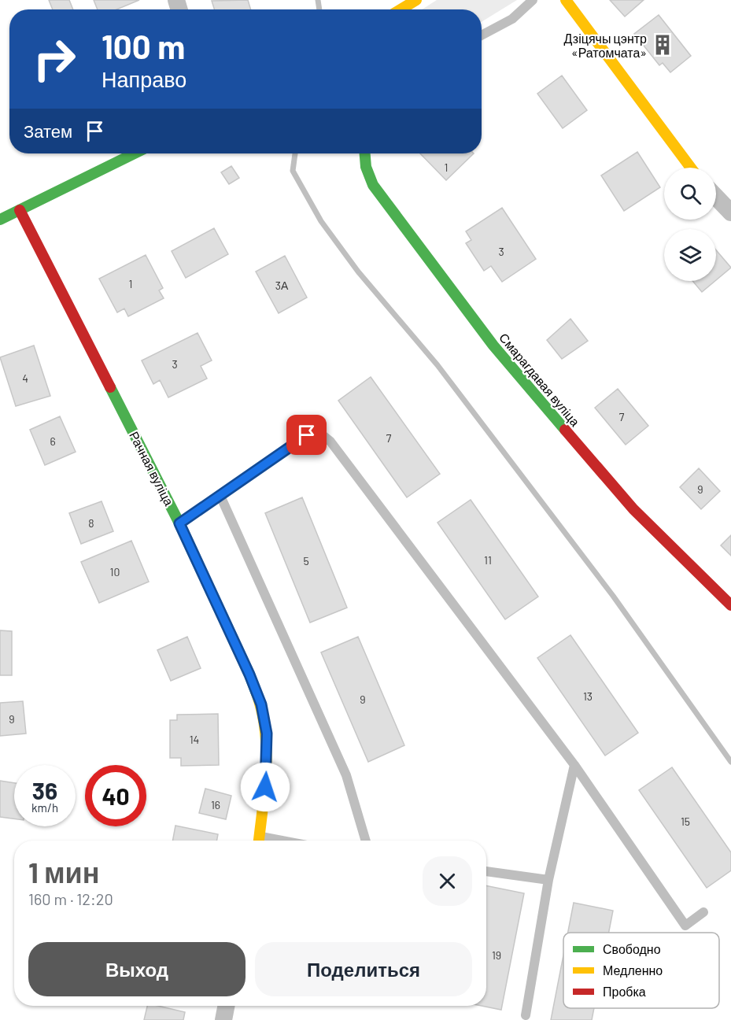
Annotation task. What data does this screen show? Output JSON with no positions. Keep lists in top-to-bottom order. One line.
{"streets":{"street":["Смарагдавая вуліца","Рачная вуліца"]},"places":{"building":["Дзіцячы цэнтр «Ратомчата»"]},"house_numbers":["1","3","1","3А","3","4","7","7","6","9","8","11","5","10","13","9","9","14","16","15","19"],"legend":["Свободно","Медленно","Пробка"],"page":{"turn":["100 m","Направо"],"then":"Затем","speed":"36 km/h","limit":"40","heading":["1 мин","160 m · 12:20"],"buttons":["Выход","Поделиться"]}}
